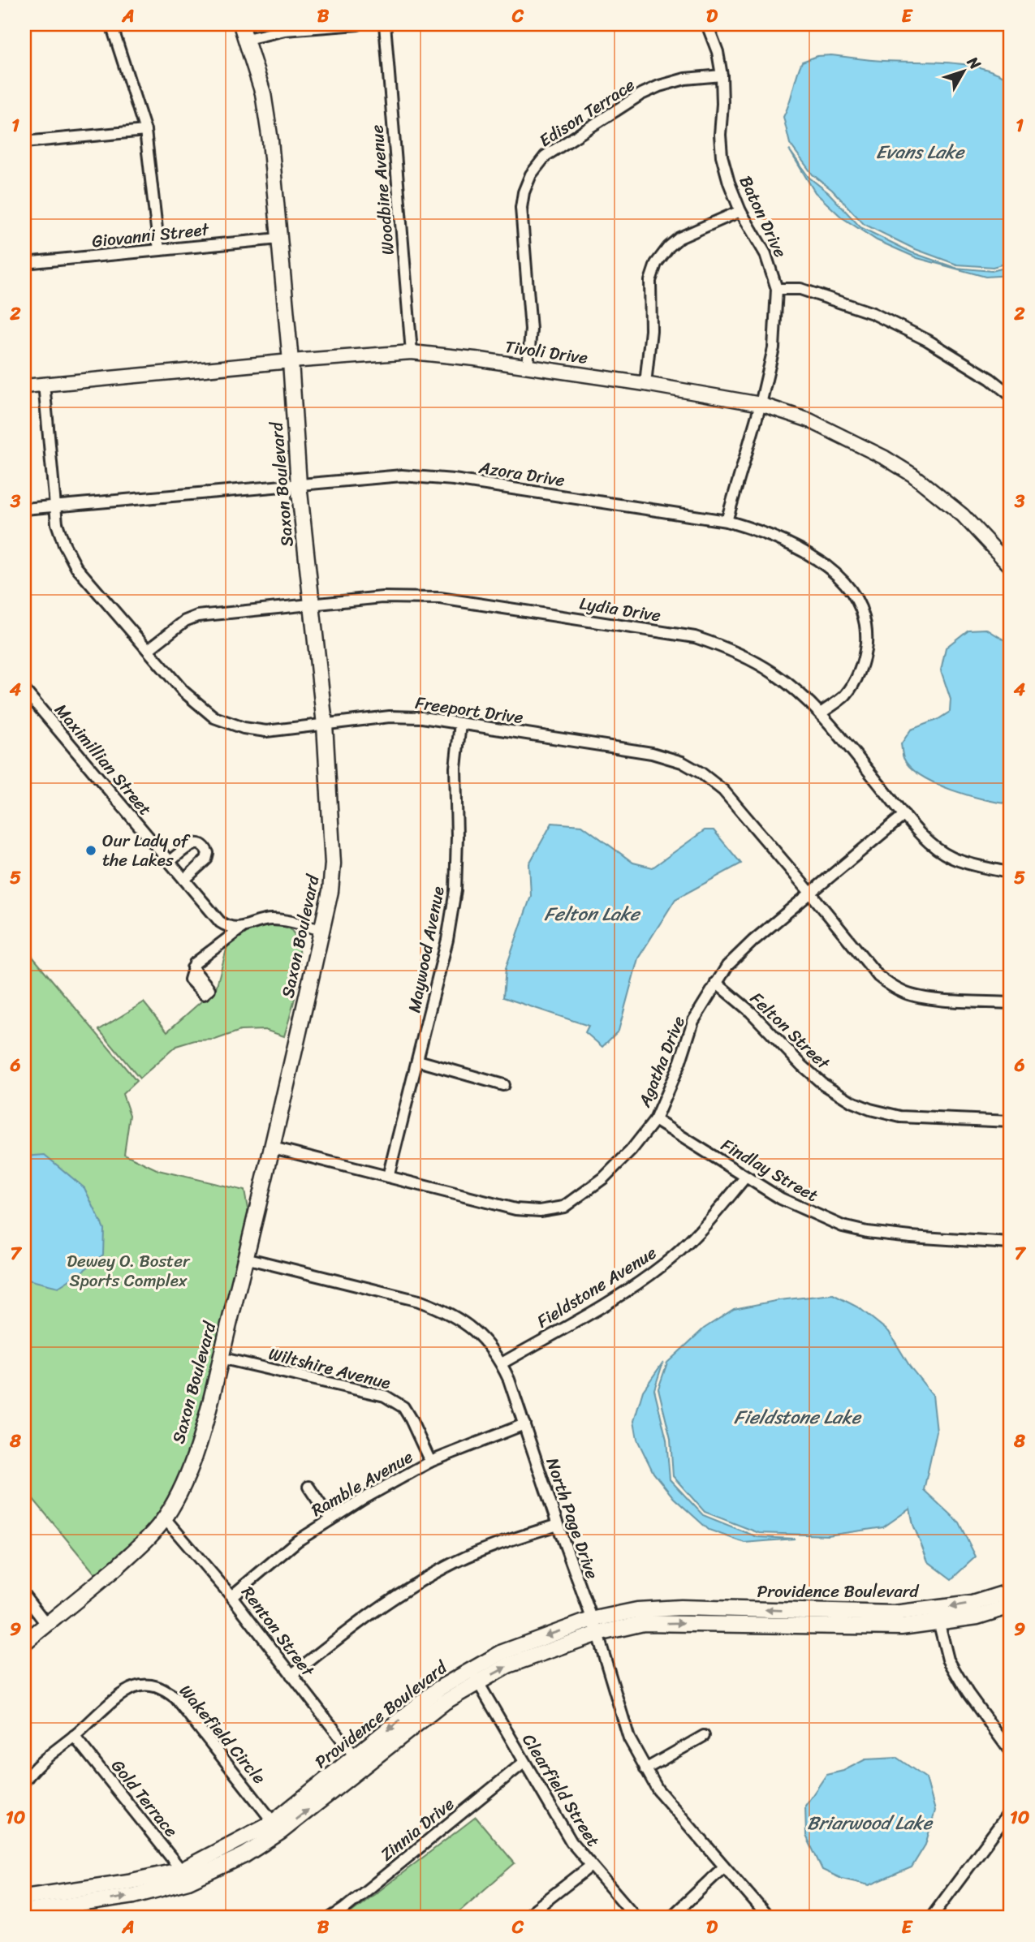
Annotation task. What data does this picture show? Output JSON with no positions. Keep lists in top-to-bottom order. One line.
{"streets":{"main road":["Saxon Boulevard","Providence Boulevard"],"street":["Edison Terrace","Woodbine Avenue","Baton Drive","Giovanni Street","Tivoli Drive","Azora Drive","Lydia Drive","Freeport Drive","Maximillian Street","Maywood Avenue","Felton Street","Agatha Drive","Findlay Street","Fieldstone Avenue","Wiltshire Avenue","Ramble Avenue","North Page Drive","Renton Street","Wakefield Circle","Clearfield Street","Gold Terrace","Zinnia Drive"]},"crossings":[["Edison Terrace","Baton Drive"],["Edison Terrace","Tivoli Drive"],["Woodbine Avenue","Tivoli Drive"],["Baton Drive","Tivoli Drive"],["Baton Drive","Azora Drive"],["Giovanni Street","Saxon Boulevard"],["Tivoli Drive","Saxon Boulevard"],["Tivoli Drive","Freeport Drive"],["Azora Drive","Saxon Boulevard"],["Azora Drive","Lydia Drive"],["Azora Drive","Freeport Drive"],["Saxon Boulevard","Lydia Drive"],["Saxon Boulevard","Freeport Drive"],["Saxon Boulevard","Agatha Drive"],["Saxon Boulevard","Wiltshire Avenue"],["Saxon Boulevard","North Page Drive"],["Saxon Boulevard","Renton Street"],["Lydia Drive","Freeport Drive"],["Lydia Drive","Agatha Drive"],["Freeport Drive","Maywood Avenue"],["Freeport Drive","Agatha Drive"],["Maywood Avenue","Agatha Drive"],["Felton Street","Agatha Drive"],["Agatha Drive","Findlay Street"],["Findlay Street","Fieldstone Avenue"],["Fieldstone Avenue","North Page Drive"],["Wiltshire Avenue","Ramble Avenue"],["Ramble Avenue","North Page Drive"],["Ramble Avenue","Renton Street"],["North Page Drive","Providence Boulevard"],["Providence Boulevard","Renton Street"],["Providence Boulevard","Wakefield Circle"],["Providence Boulevard","Clearfield Street"],["Providence Boulevard","Gold Terrace"],["Wakefield Circle","Gold Terrace"],["Clearfield Street","Zinnia Drive"]],"water":["Evans Lake","Felton Lake","Fieldstone Lake","Briarwood Lake"],"parks":["Dewey O. Boster Sports Complex"],"places":["Our Lady of the Lakes"],"north":"top right","grid":{"columns":["A","B","C","D","E"],"rows":["1","2","3","4","5","6","7","8","9","10"]}}
